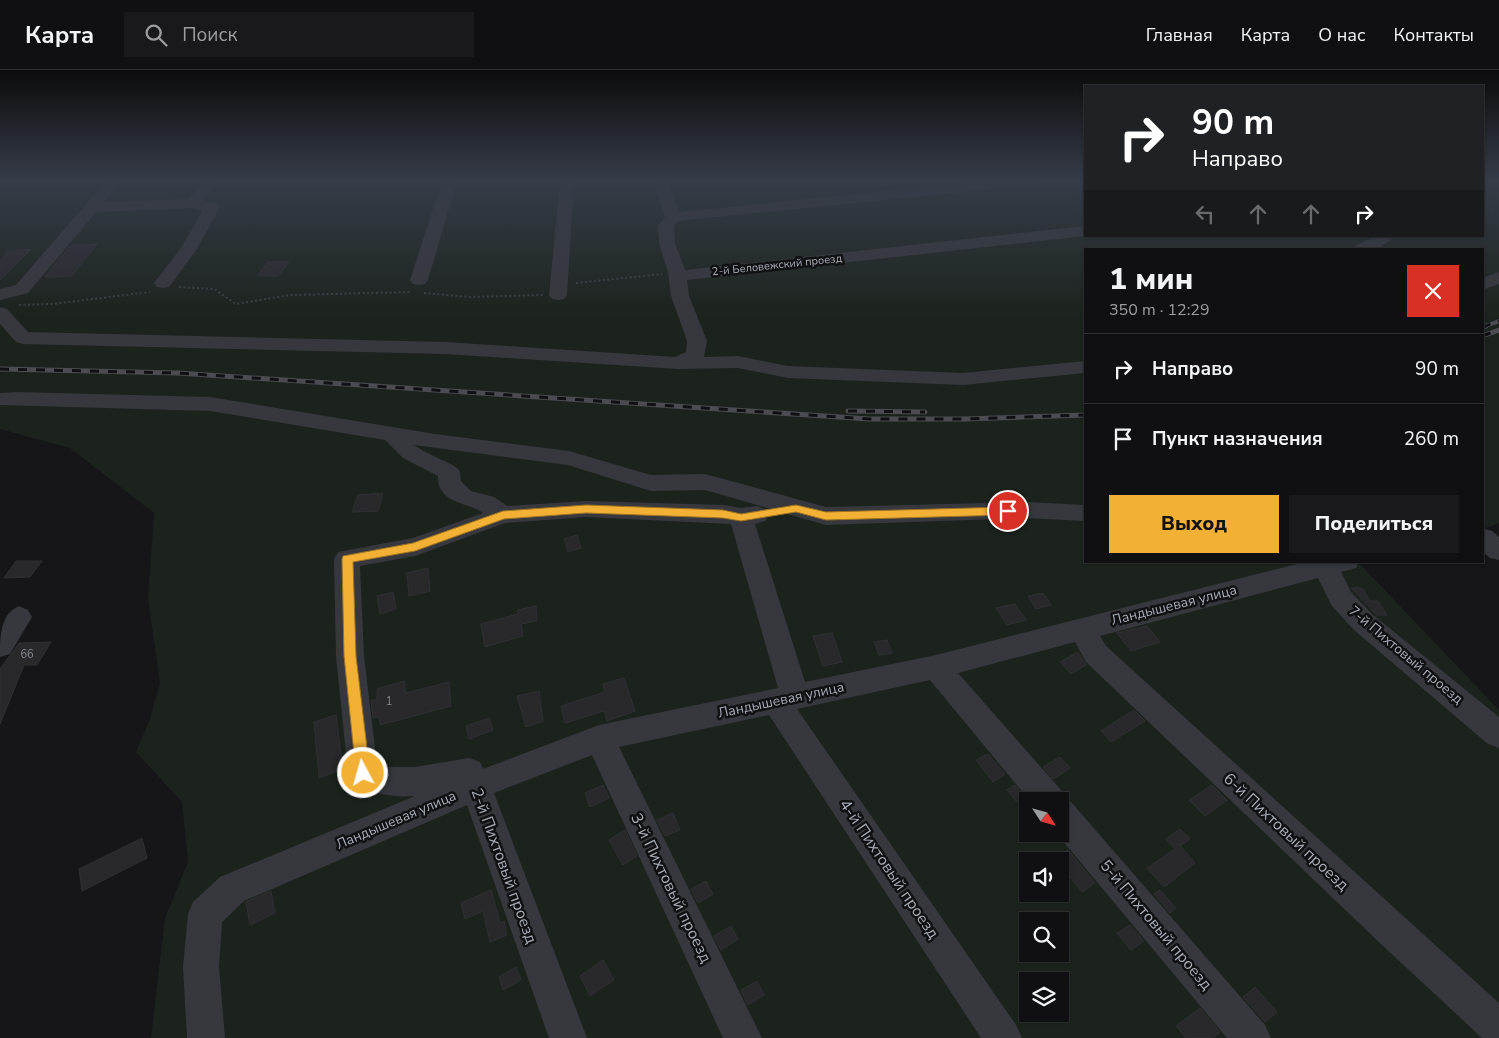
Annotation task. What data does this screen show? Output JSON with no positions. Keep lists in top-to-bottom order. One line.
{"streets":{"street":["2-й Беловежский проезд","Ландышевая улица","7-й Пихтовый проезд","6-й Пихтовый проезд","2-й Пихтовый проезд","4-й Пихтовый проезд","3-й Пихтовый проезд","5-й Пихтовый проезд"]},"crossings":[["Ландышевая улица","7-й Пихтовый проезд"],["Ландышевая улица","6-й Пихтовый проезд"],["Ландышевая улица","2-й Пихтовый проезд"],["Ландышевая улица","4-й Пихтовый проезд"],["Ландышевая улица","3-й Пихтовый проезд"]],"house_numbers":["66","1"],"north":"bottom right","page":{"header":"Карта","search":"Поиск","nav":["Главная","Карта","О нас","Контакты"],"turn":["90 m","Направо"],"heading":["1 мин","350 m · 12:29"],"list":[{"name":"Направо","value":"90 m"},{"name":"Пункт назначения","value":"260 m"}],"buttons":["Выход","Поделиться"]}}
